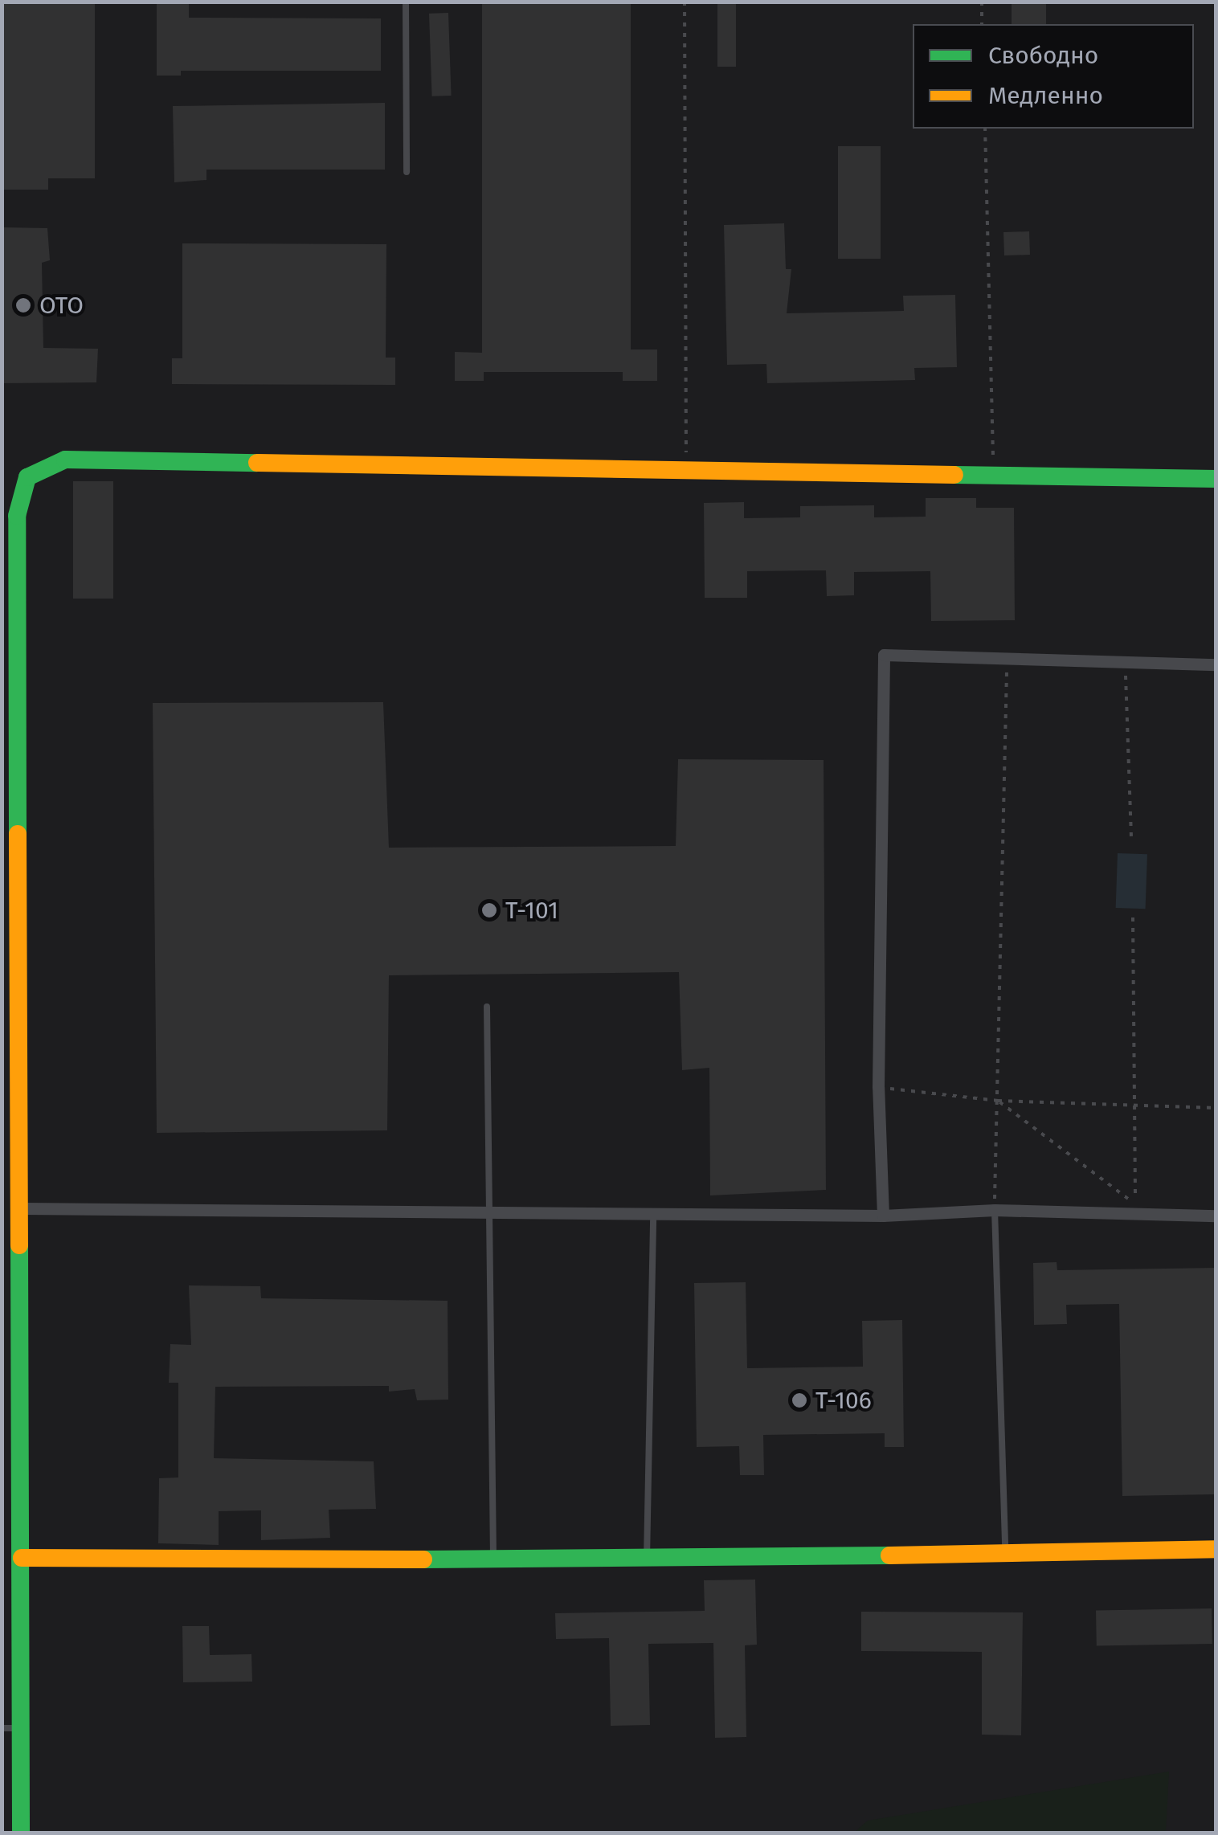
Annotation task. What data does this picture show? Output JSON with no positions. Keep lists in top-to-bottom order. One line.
{"places":["ОТО","Т-101","Т-106"],"legend":["Свободно","Медленно"]}
